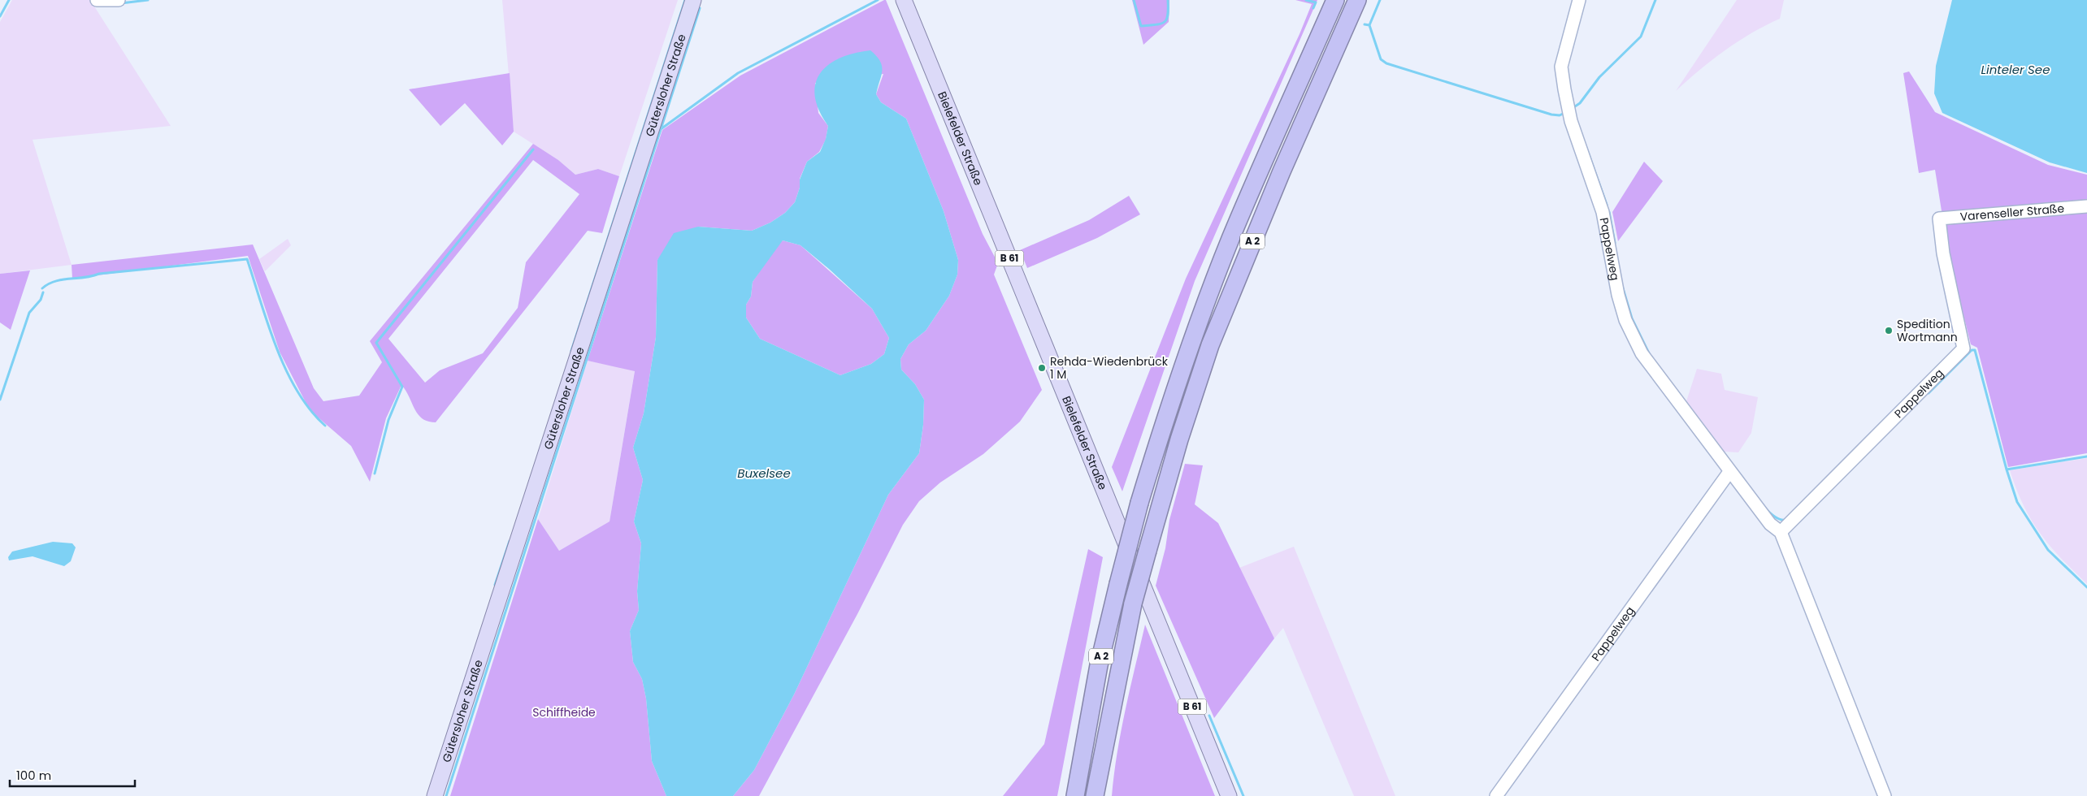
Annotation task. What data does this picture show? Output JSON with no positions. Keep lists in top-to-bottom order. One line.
{"streets":{"highway":["A 2"],"main road":["Gütersloher Straße","Bielefelder Straße","B 61"],"street":["Varenseller Straße","Pappelweg"]},"crossings":[["Varenseller Straße","Pappelweg"]],"water":["Linteler See","Buxelsee"],"parks":["Schiffheide"],"places":["Spedition Wortmann","Rehda-Wiedenbrück 1 M"],"scale_bar":"100 m"}
